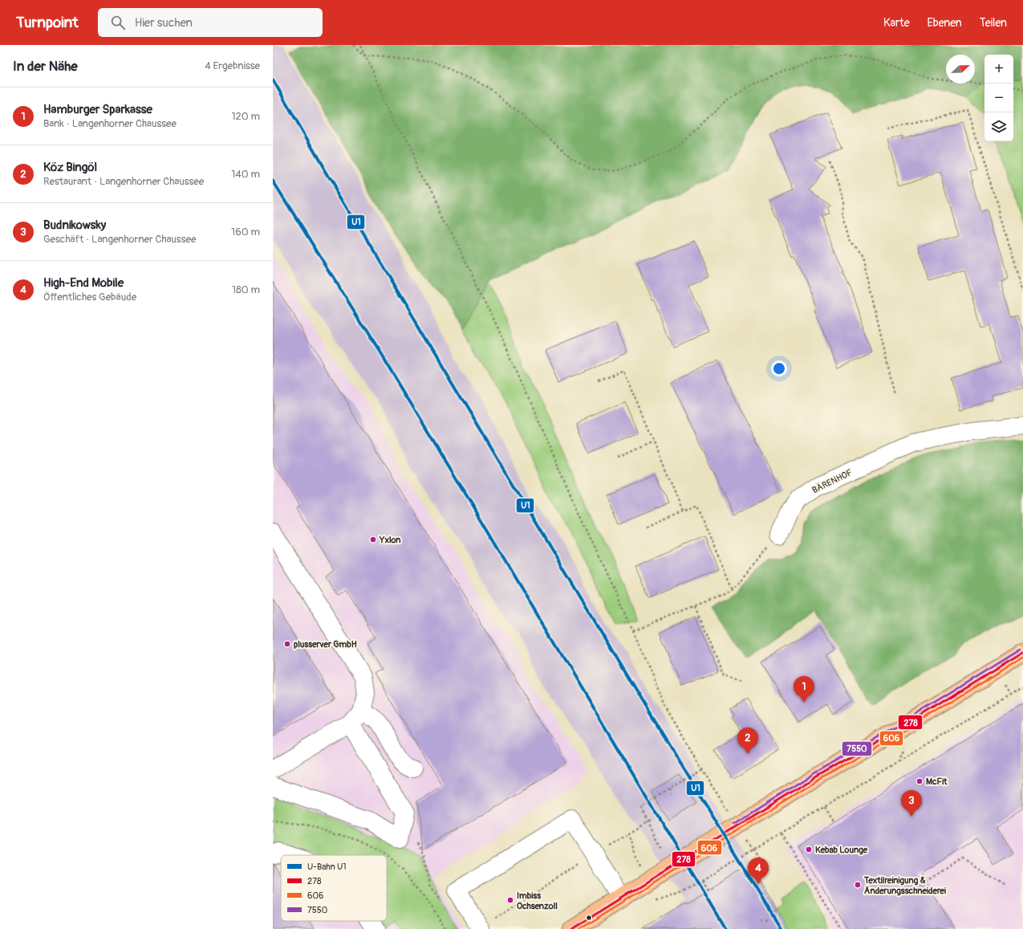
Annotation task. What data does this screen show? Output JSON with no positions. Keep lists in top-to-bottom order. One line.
{"streets":{"street":["BÄRENHOF"]},"places":["Yxlon","plusserver GmbH","McFit","Kebab Lounge","Textilreinigung & Änderungsschneiderei","Imbiss Ochsenzoll"],"lines":["metro line U1","transit line 7550","transit line 278","transit line 606"],"legend":["U-Bahn U1","278","606","7550"],"north":"top right","page":{"header":"Turnpoint","search":"Hier suchen","nav":["Karte","Ebenen","Teilen"],"heading":["In der Nähe","4 Ergebnisse"],"map_buttons":["+","−"],"list":[{"mark":"1","name":"Hamburger Sparkasse","note":"Bank · Langenhorner Chaussee","value":"120 m"},{"mark":"2","name":"Köz Bingöl","note":"Restaurant · Langenhorner Chaussee","value":"140 m"},{"mark":"3","name":"Budnikowsky","note":"Geschäft · Langenhorner Chaussee","value":"160 m"},{"mark":"4","name":"High-End Mobile","note":"Öffentliches Gebäude","value":"180 m"}],"pins":["1","2","3","4"]}}
